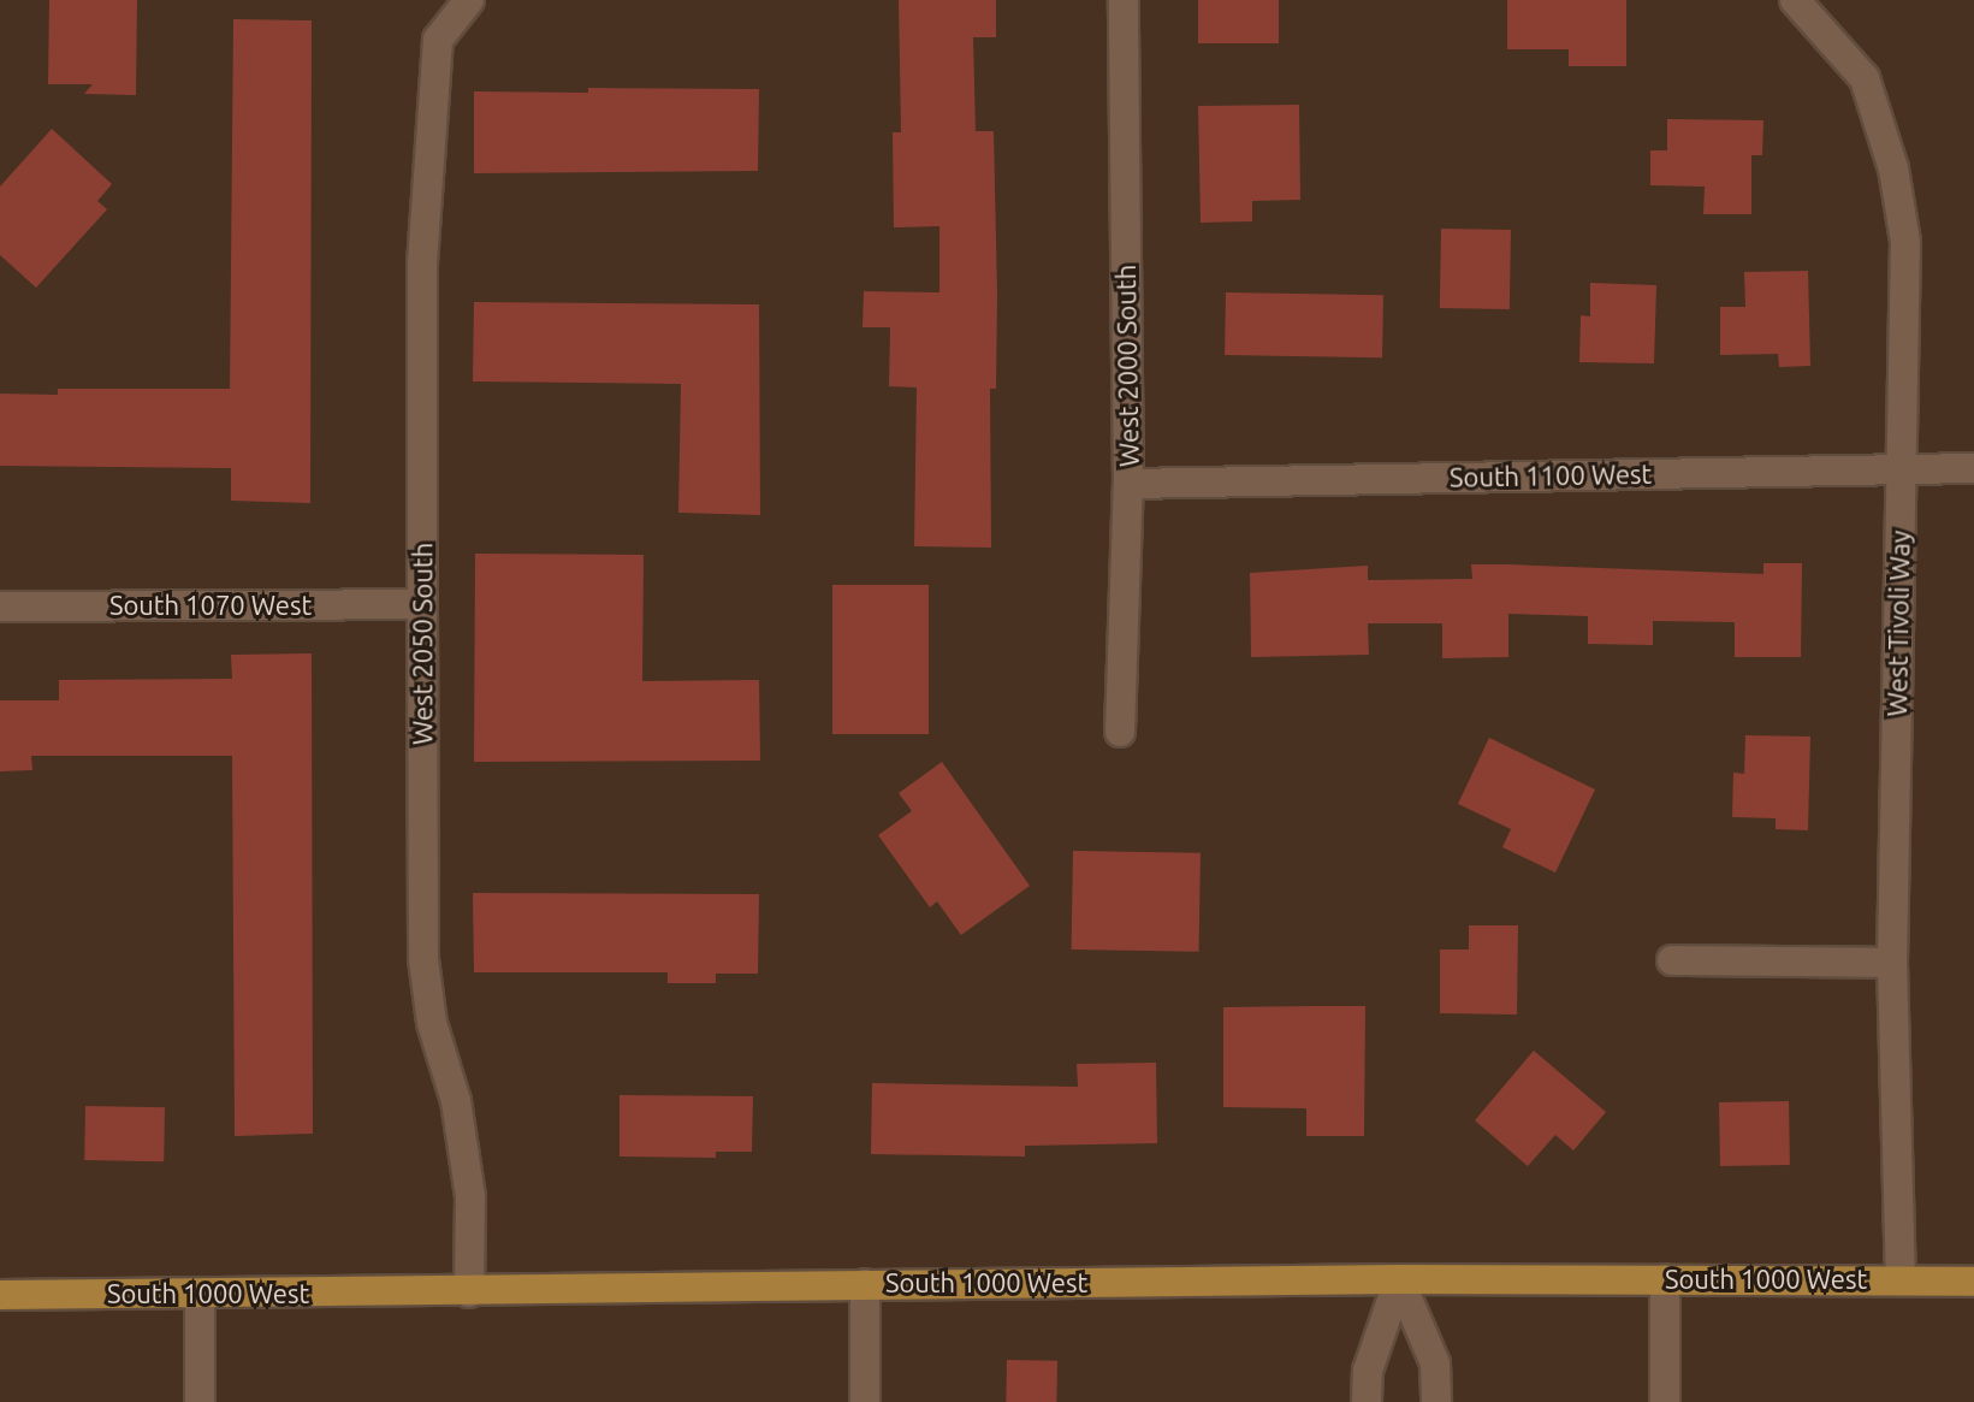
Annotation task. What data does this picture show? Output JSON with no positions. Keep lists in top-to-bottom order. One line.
{"streets":{"main road":["South 1000 West"],"street":["West 2000 South","South 1100 West","South 1070 West","West Tivoli Way","West 2050 South"]},"crossings":[["West 2000 South","South 1100 West"],["South 1100 West","West Tivoli Way"],["South 1070 West","West 2050 South"],["West Tivoli Way","South 1000 West"],["West 2050 South","South 1000 West"]]}
